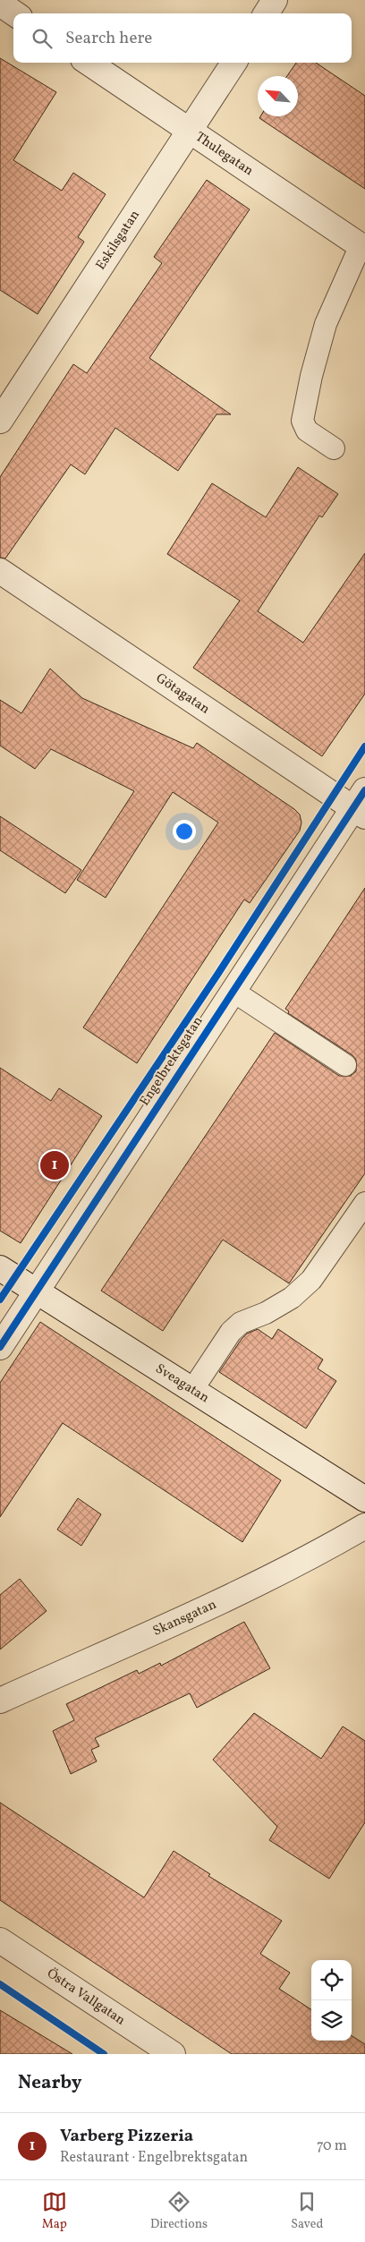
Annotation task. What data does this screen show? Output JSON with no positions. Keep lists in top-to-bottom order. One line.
{"streets":{"street":["Thulegatan","Eskilsgatan","Götagatan","Engelbrektsgatan","Sveagatan","Skansgatan","Östra Vallgatan"]},"crossings":[["Thulegatan","Eskilsgatan"],["Götagatan","Engelbrektsgatan"],["Engelbrektsgatan","Sveagatan"]],"north":"top left","page":{"search":"Search here","pins":"1","heading":"Nearby","list":[{"mark":"1","name":"Varberg Pizzeria","note":"Restaurant · Engelbrektsgatan","value":"70 m"}],"nav":["Map","Directions","Saved"]}}
